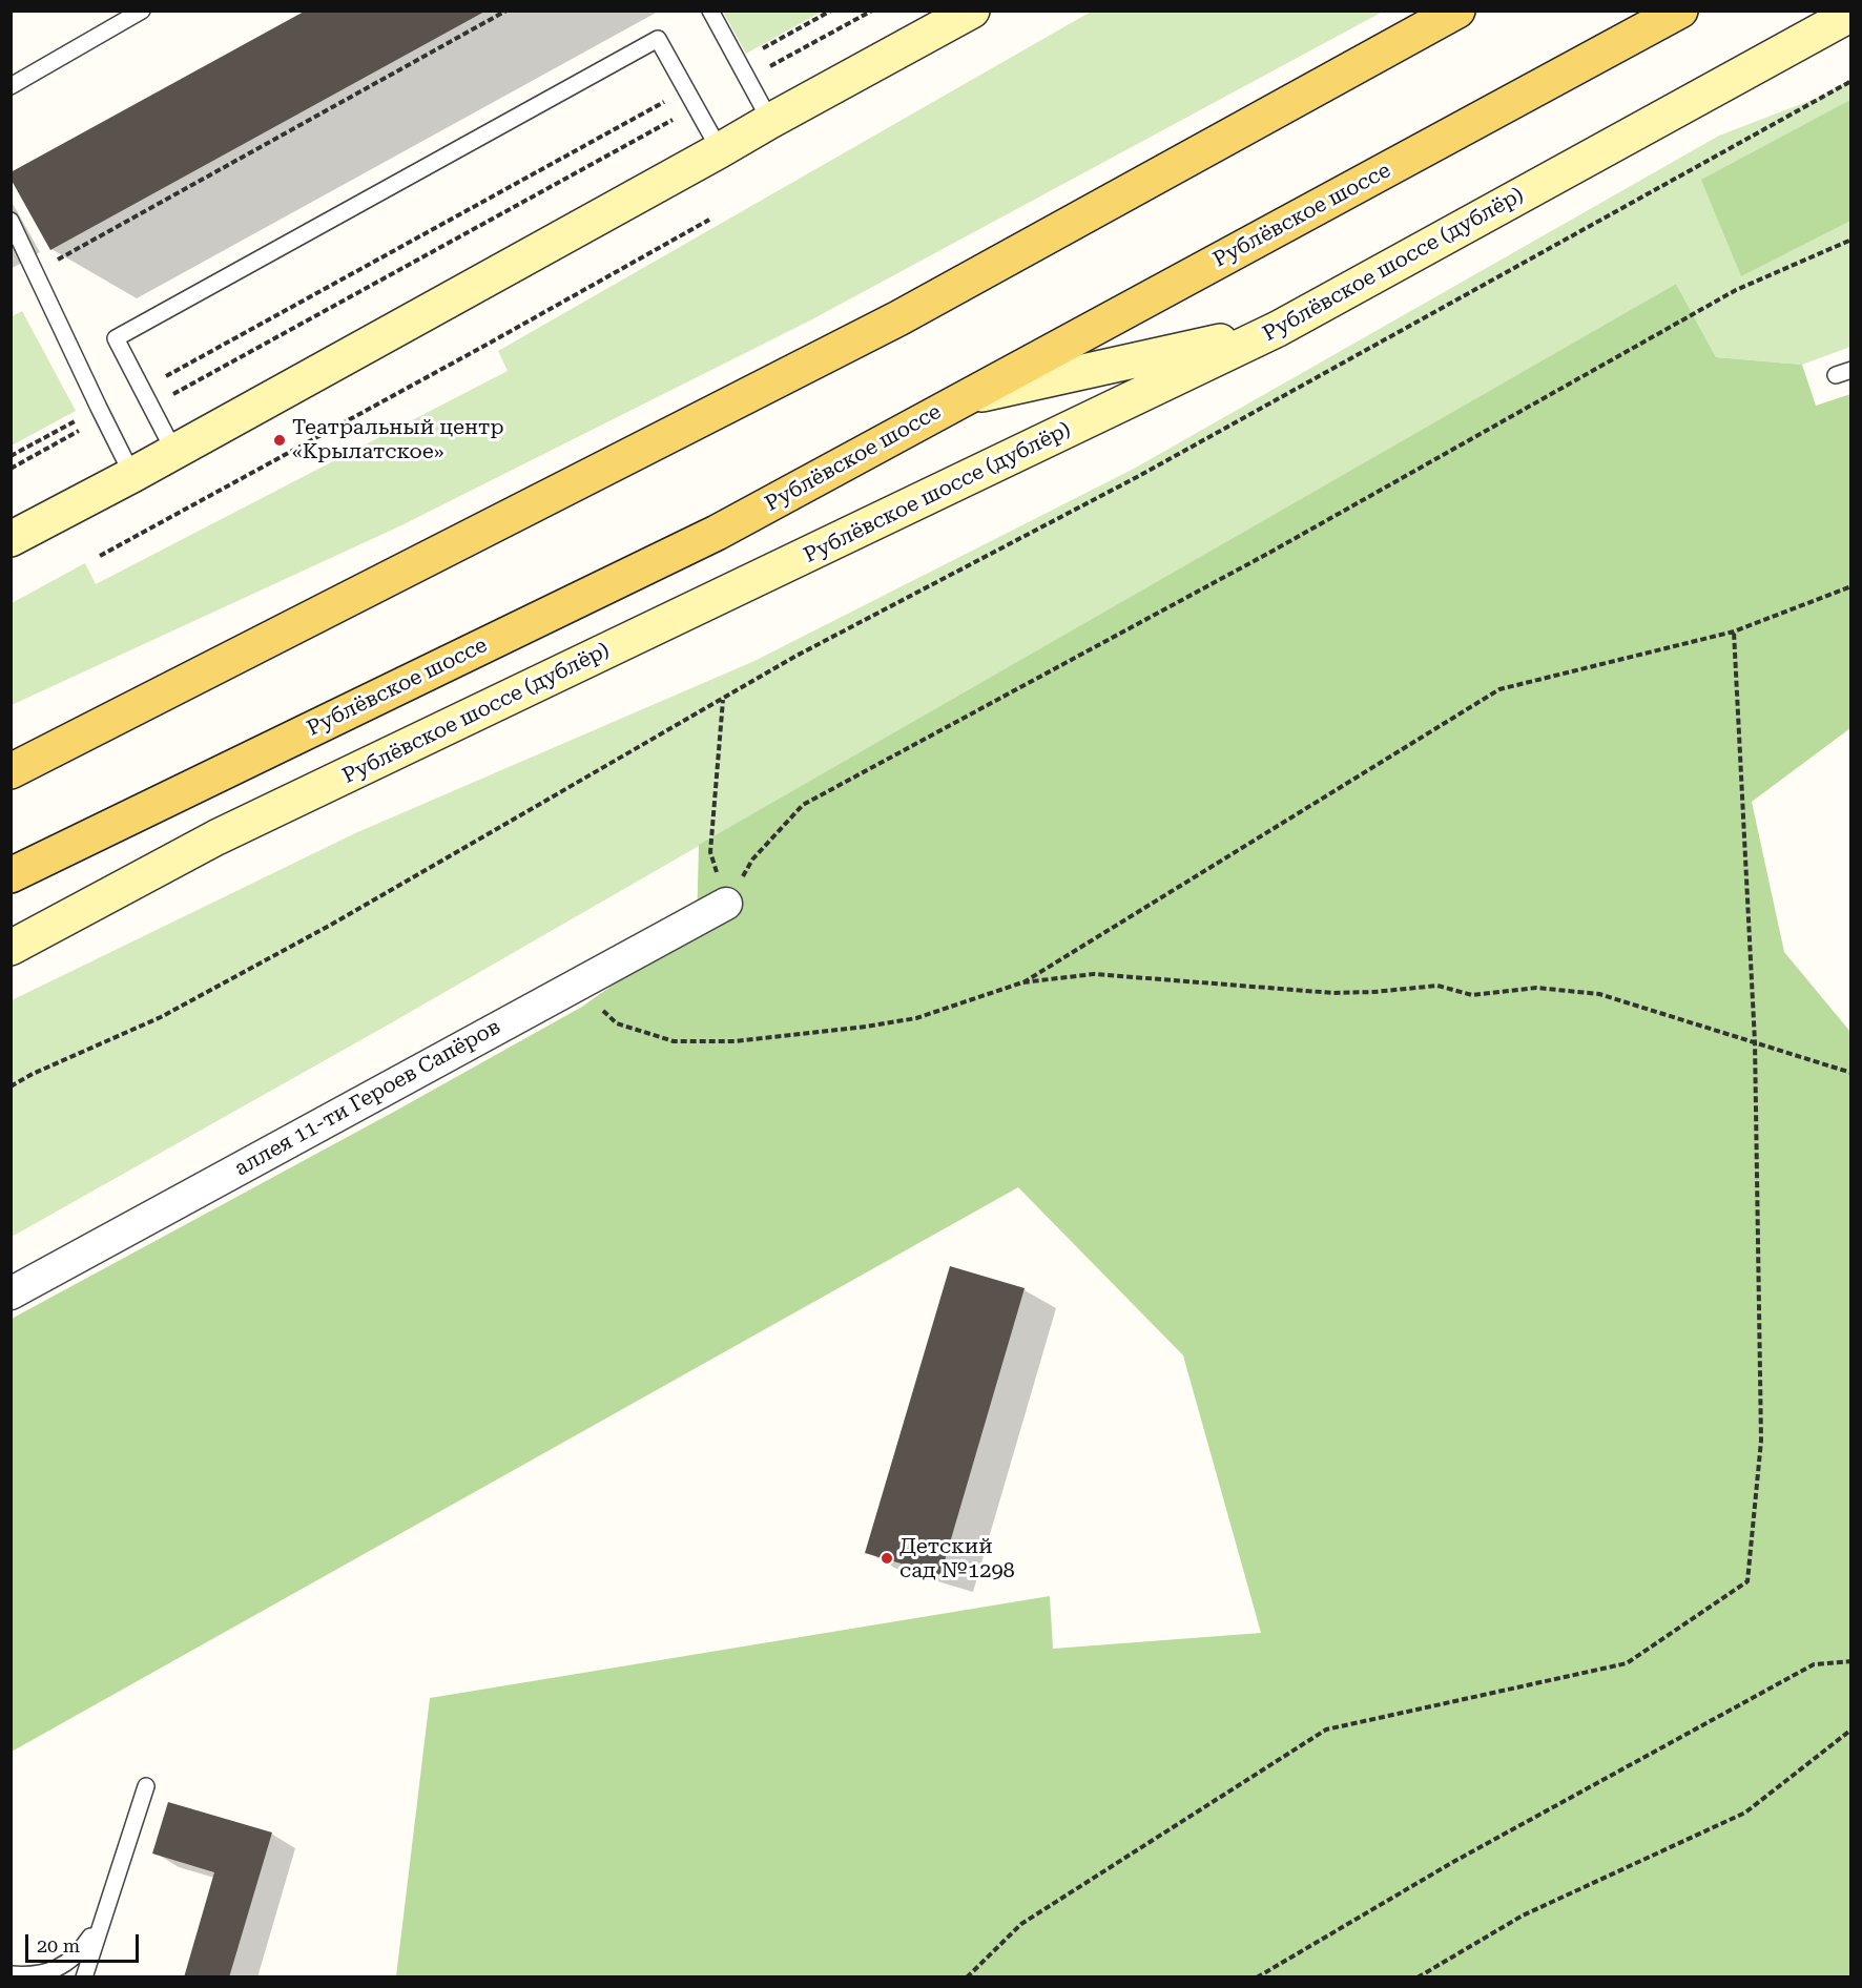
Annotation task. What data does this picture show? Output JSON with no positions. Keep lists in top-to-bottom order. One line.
{"streets":{"main road":["Рублёвское шоссе","Рублёвское шоссе (дублёр)"],"street":["аллея 11-ти Героев Сапёров"]},"places":["Театральный центр «Крылатское»","Детский сад №1298"],"scale_bar":"20 m"}
